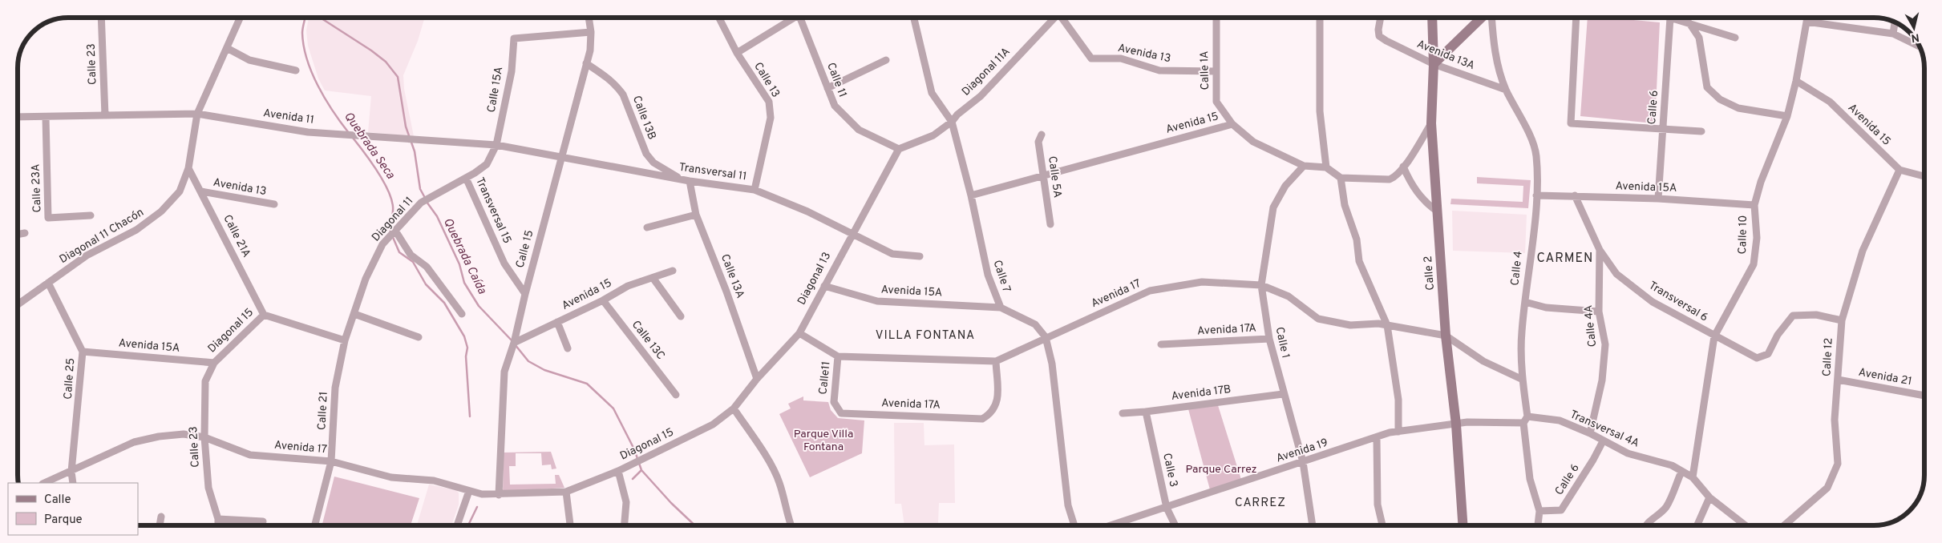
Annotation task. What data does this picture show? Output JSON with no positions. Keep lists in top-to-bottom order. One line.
{"streets":{"street":["Avenida 13","Avenida 13A","Calle 23","Calle 1A","Diagonal 11A","Calle 13","Calle 11","Calle 15A","Calle 6","Avenida 11","Calle 13B","Avenida 15","Transversal 11","Calle 5A","Avenida 15A","Calle 23A","Transversal 15","Diagonal 11","Calle 10","Diagonal 11 Chacón","Calle 21A","Calle 15","Calle 4","Calle 2","Calle 13A","Calle 7","Diagonal 13","Avenida 17","Transversal 6","Calle 4A","Avenida 17A","Diagonal 15","Calle 13C","Calle 1","Calle 12","Avenida 21","Calle11","Calle 25","Avenida 17B","Calle 21","Transversal 4A","Avenida 19","Calle 3"]},"crossings":[["Avenida 13","Calle 1A"],["Avenida 13","Calle 21A"],["Avenida 13A","Calle 4"],["Avenida 13A","Calle 2"],["Calle 23","Avenida 11"],["Calle 23","Avenida 15A"],["Calle 23","Avenida 17"],["Calle 23","Diagonal 15"],["Calle 1A","Avenida 15"],["Diagonal 11A","Calle 11"],["Diagonal 11A","Calle 7"],["Diagonal 11A","Diagonal 13"],["Calle 13","Transversal 11"],["Calle 11","Diagonal 13"],["Calle 15A","Avenida 11"],["Calle 15A","Diagonal 11"],["Calle 15A","Calle 15"],["Calle 6","Avenida 15A"],["Calle 6","Transversal 4A"],["Avenida 11","Transversal 11"],["Avenida 11","Calle 23A"],["Avenida 11","Diagonal 11"],["Avenida 11","Diagonal 11 Chacón"],["Avenida 11","Calle 15"],["Calle 13B","Transversal 11"],["Calle 13B","Calle 15"],["Avenida 15","Calle 5A"],["Avenida 15","Calle 10"],["Avenida 15","Calle 15"],["Avenida 15","Calle 7"],["Avenida 15","Calle 13C"],["Avenida 15","Calle 1"],["Avenida 15","Calle 12"],["Transversal 11","Calle 15"],["Transversal 11","Calle 13A"],["Transversal 11","Diagonal 13"],["Avenida 15A","Calle 10"],["Avenida 15A","Calle 4"],["Avenida 15A","Calle 7"],["Avenida 15A","Diagonal 13"],["Avenida 15A","Calle 4A"],["Avenida 15A","Diagonal 15"],["Avenida 15A","Calle 25"],["Transversal 15","Diagonal 11"],["Transversal 15","Calle 15"],["Diagonal 11","Calle 21"],["Calle 10","Transversal 6"],["Calle 10","Transversal 4A"],["Diagonal 11 Chacón","Calle 21A"],["Diagonal 11 Chacón","Calle 25"],["Calle 21A","Diagonal 15"],["Calle 15","Avenida 17"],["Calle 4","Transversal 4A"],["Calle 2","Avenida 17"],["Calle 2","Avenida 19"],["Calle 13A","Diagonal 13"],["Calle 7","Avenida 17"],["Diagonal 13","Avenida 17"],["Diagonal 13","Diagonal 15"],["Avenida 17","Avenida 17A"],["Avenida 17","Diagonal 15"],["Avenida 17","Calle 1"],["Avenida 17","Calle11"],["Avenida 17","Calle 25"],["Avenida 17","Calle 21"],["Transversal 6","Calle 4A"],["Calle 4A","Transversal 4A"],["Avenida 17A","Calle 1"],["Avenida 17A","Calle11"],["Calle 1","Avenida 17B"],["Calle 1","Avenida 19"],["Calle 12","Avenida 21"],["Avenida 17B","Calle 3"],["Avenida 19","Calle 3"]],"districts":["CARMEN","VILLA FONTANA","CARREZ"],"water":["Quebrada Seca","Quebrada Caída"],"parks":["Parque Villa Fontana","Parque Carrez"],"legend":["Calle","Parque"],"north":"bottom"}
